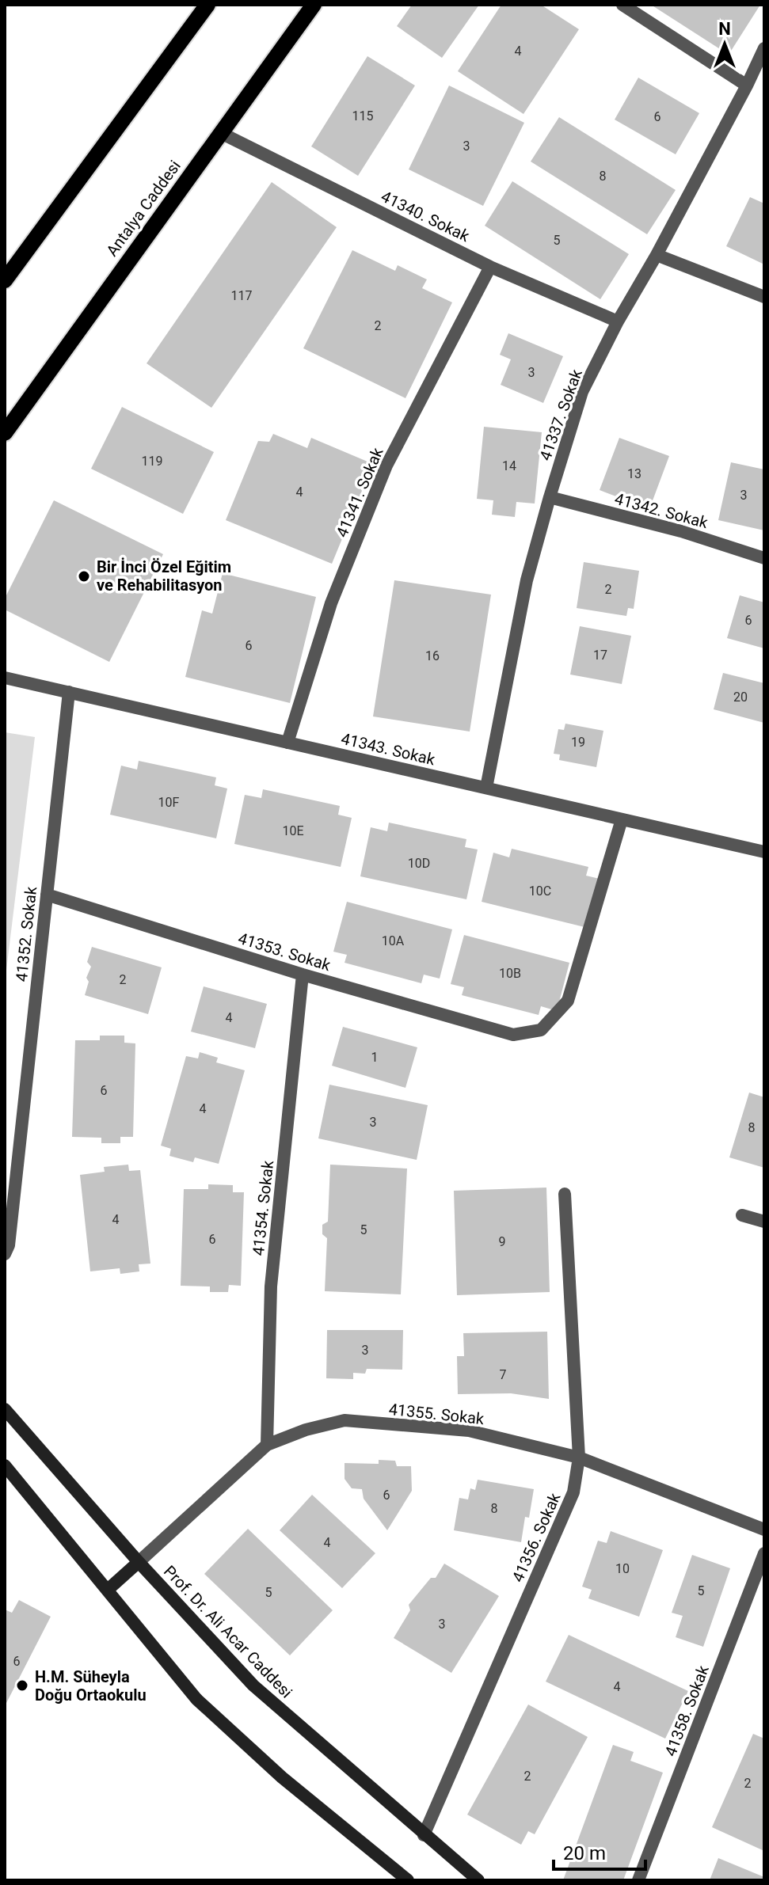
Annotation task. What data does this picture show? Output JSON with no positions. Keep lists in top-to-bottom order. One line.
{"streets":{"main road":["Antalya Caddesi","Prof. Dr. Ali Acar Caddesi"],"street":["41340. Sokak","41337. Sokak","41341. Sokak","41342. Sokak","41343. Sokak","41352. Sokak","41353. Sokak","41354. Sokak","41355. Sokak","41356. Sokak","41358. Sokak"]},"crossings":[["Antalya Caddesi","41340. Sokak"],["41340. Sokak","41337. Sokak"],["41340. Sokak","41341. Sokak"],["41337. Sokak","41342. Sokak"],["41337. Sokak","41343. Sokak"],["41341. Sokak","41343. Sokak"],["41343. Sokak","41352. Sokak"],["41343. Sokak","41353. Sokak"],["41352. Sokak","41353. Sokak"],["41353. Sokak","41354. Sokak"],["41354. Sokak","41355. Sokak"],["41355. Sokak","41356. Sokak"],["41355. Sokak","Prof. Dr. Ali Acar Caddesi"],["41356. Sokak","Prof. Dr. Ali Acar Caddesi"]],"places":["Bir İnci Özel Eğitim ve Rehabilitasyon","H.M. Süheyla Doğu Ortaokulu"],"house_numbers":["4","115","6","3","8","5","117","2","3","119","14","13","4","3","2","6","6","17","16","20","19","10F","10E","10D","10C","10A","10B","2","4","1","6","4","3","8","4","5","6","9","3","7","6","8","4","10","5","5","3","6","4","2","2"],"scale_bar":"20 m","north":"top"}
